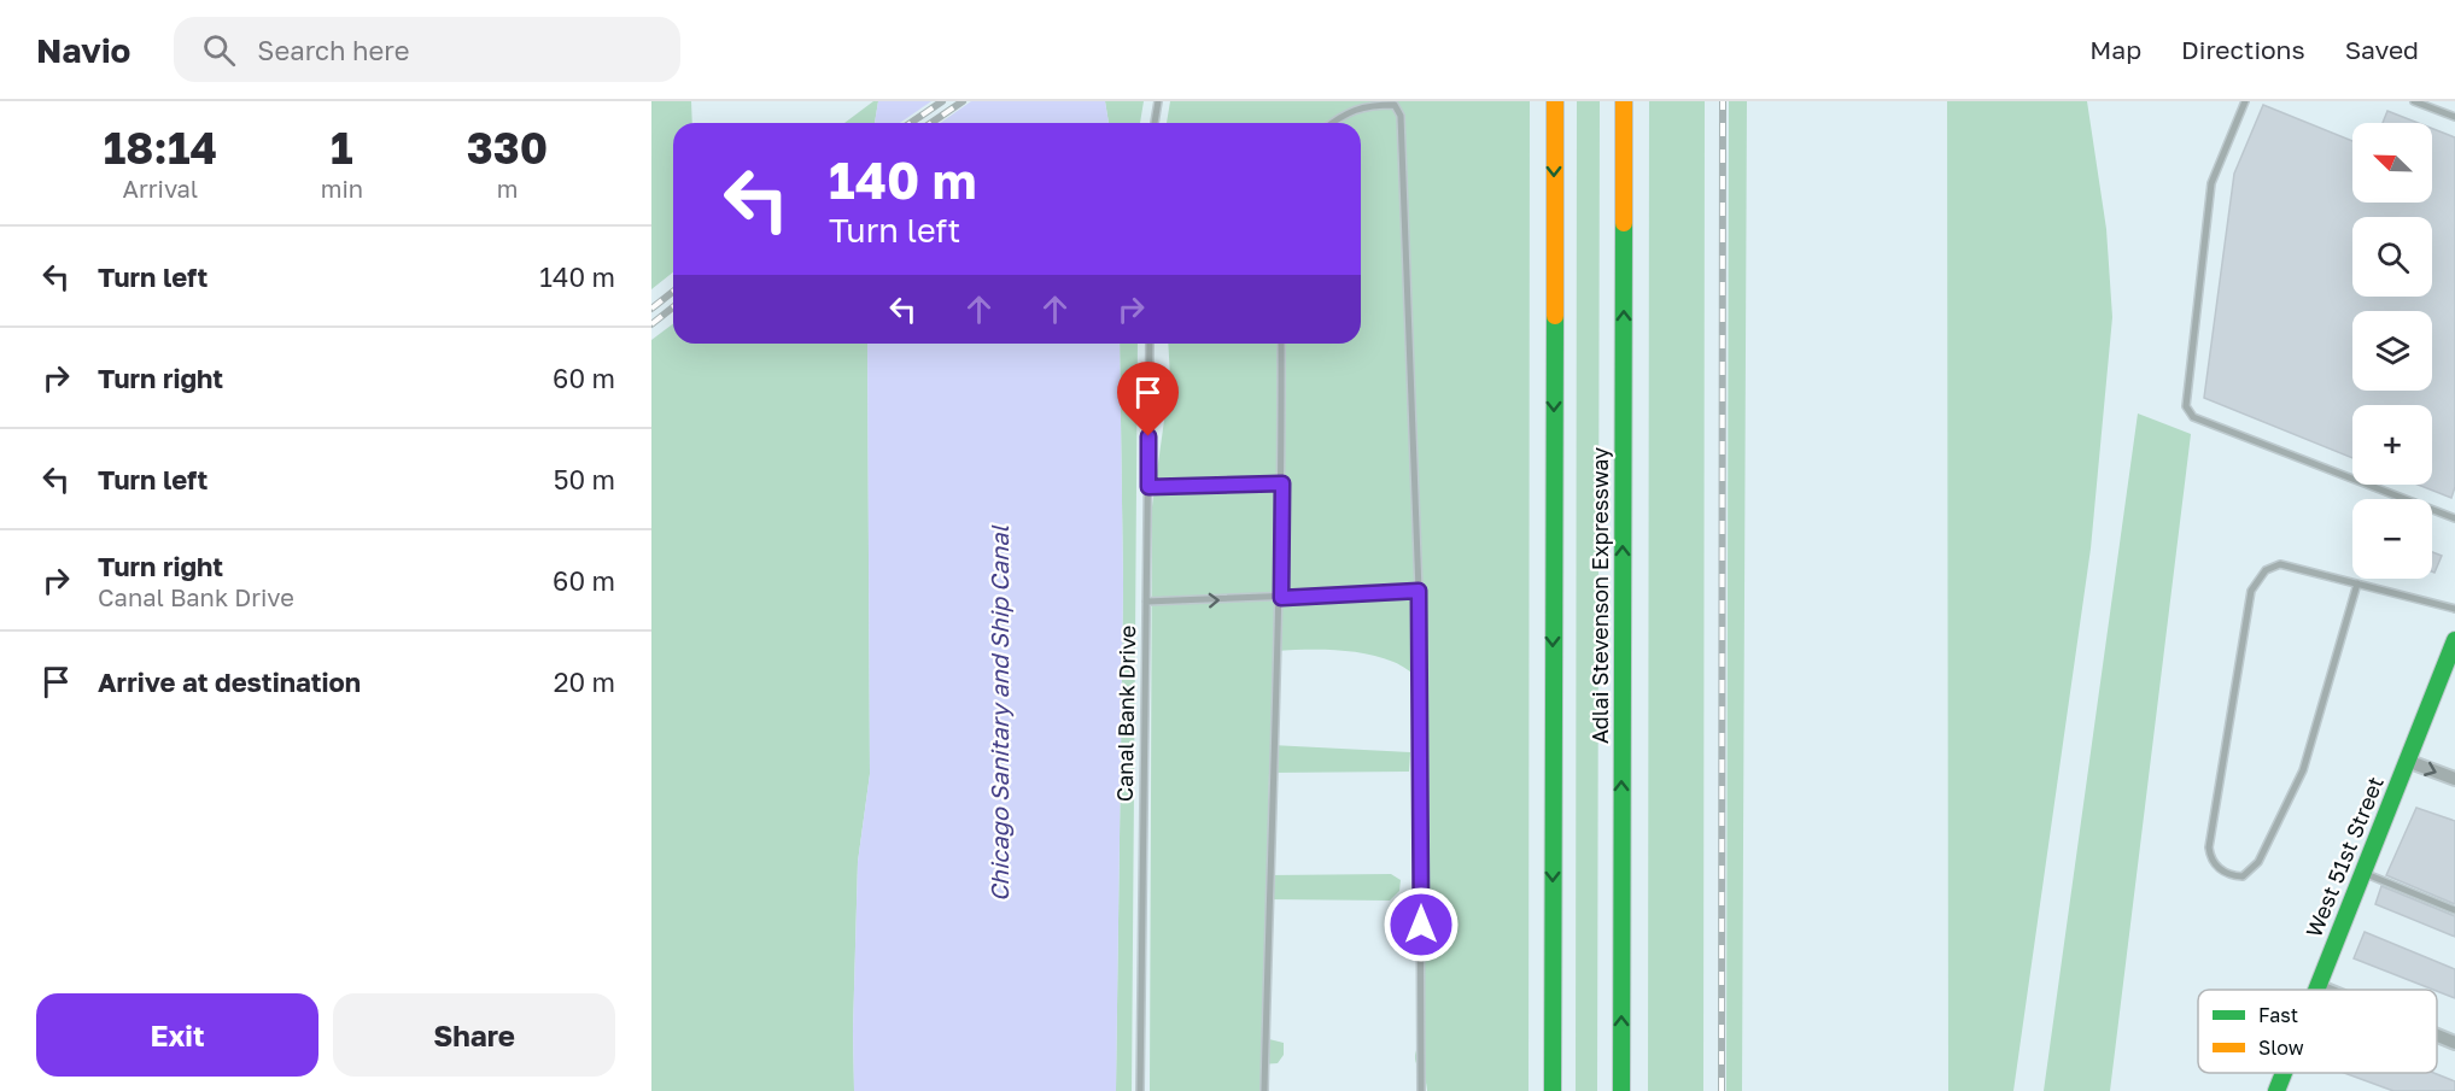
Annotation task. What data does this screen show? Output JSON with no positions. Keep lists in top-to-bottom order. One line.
{"streets":{"main road":["Adlai Stevenson Expressway","West 51st Street"],"lane":["Canal Bank Drive"]},"water":["Chicago Sanitary and Ship Canal"],"legend":["Fast","Slow"],"north":"top left","page":{"header":"Navio","search":"Search here","nav":["Map","Directions","Saved"],"eta":["18:14","Arrival","1","min","330","m"],"map_buttons":["+","−"],"turn":["140 m","Turn left"],"list":[{"name":"Turn left","value":"140 m"},{"name":"Turn right","value":"60 m"},{"name":"Turn left","value":"50 m"},{"name":"Turn right","note":"Canal Bank Drive","value":"60 m"},{"name":"Arrive at destination","value":"20 m"}],"buttons":["Exit","Share"]}}
